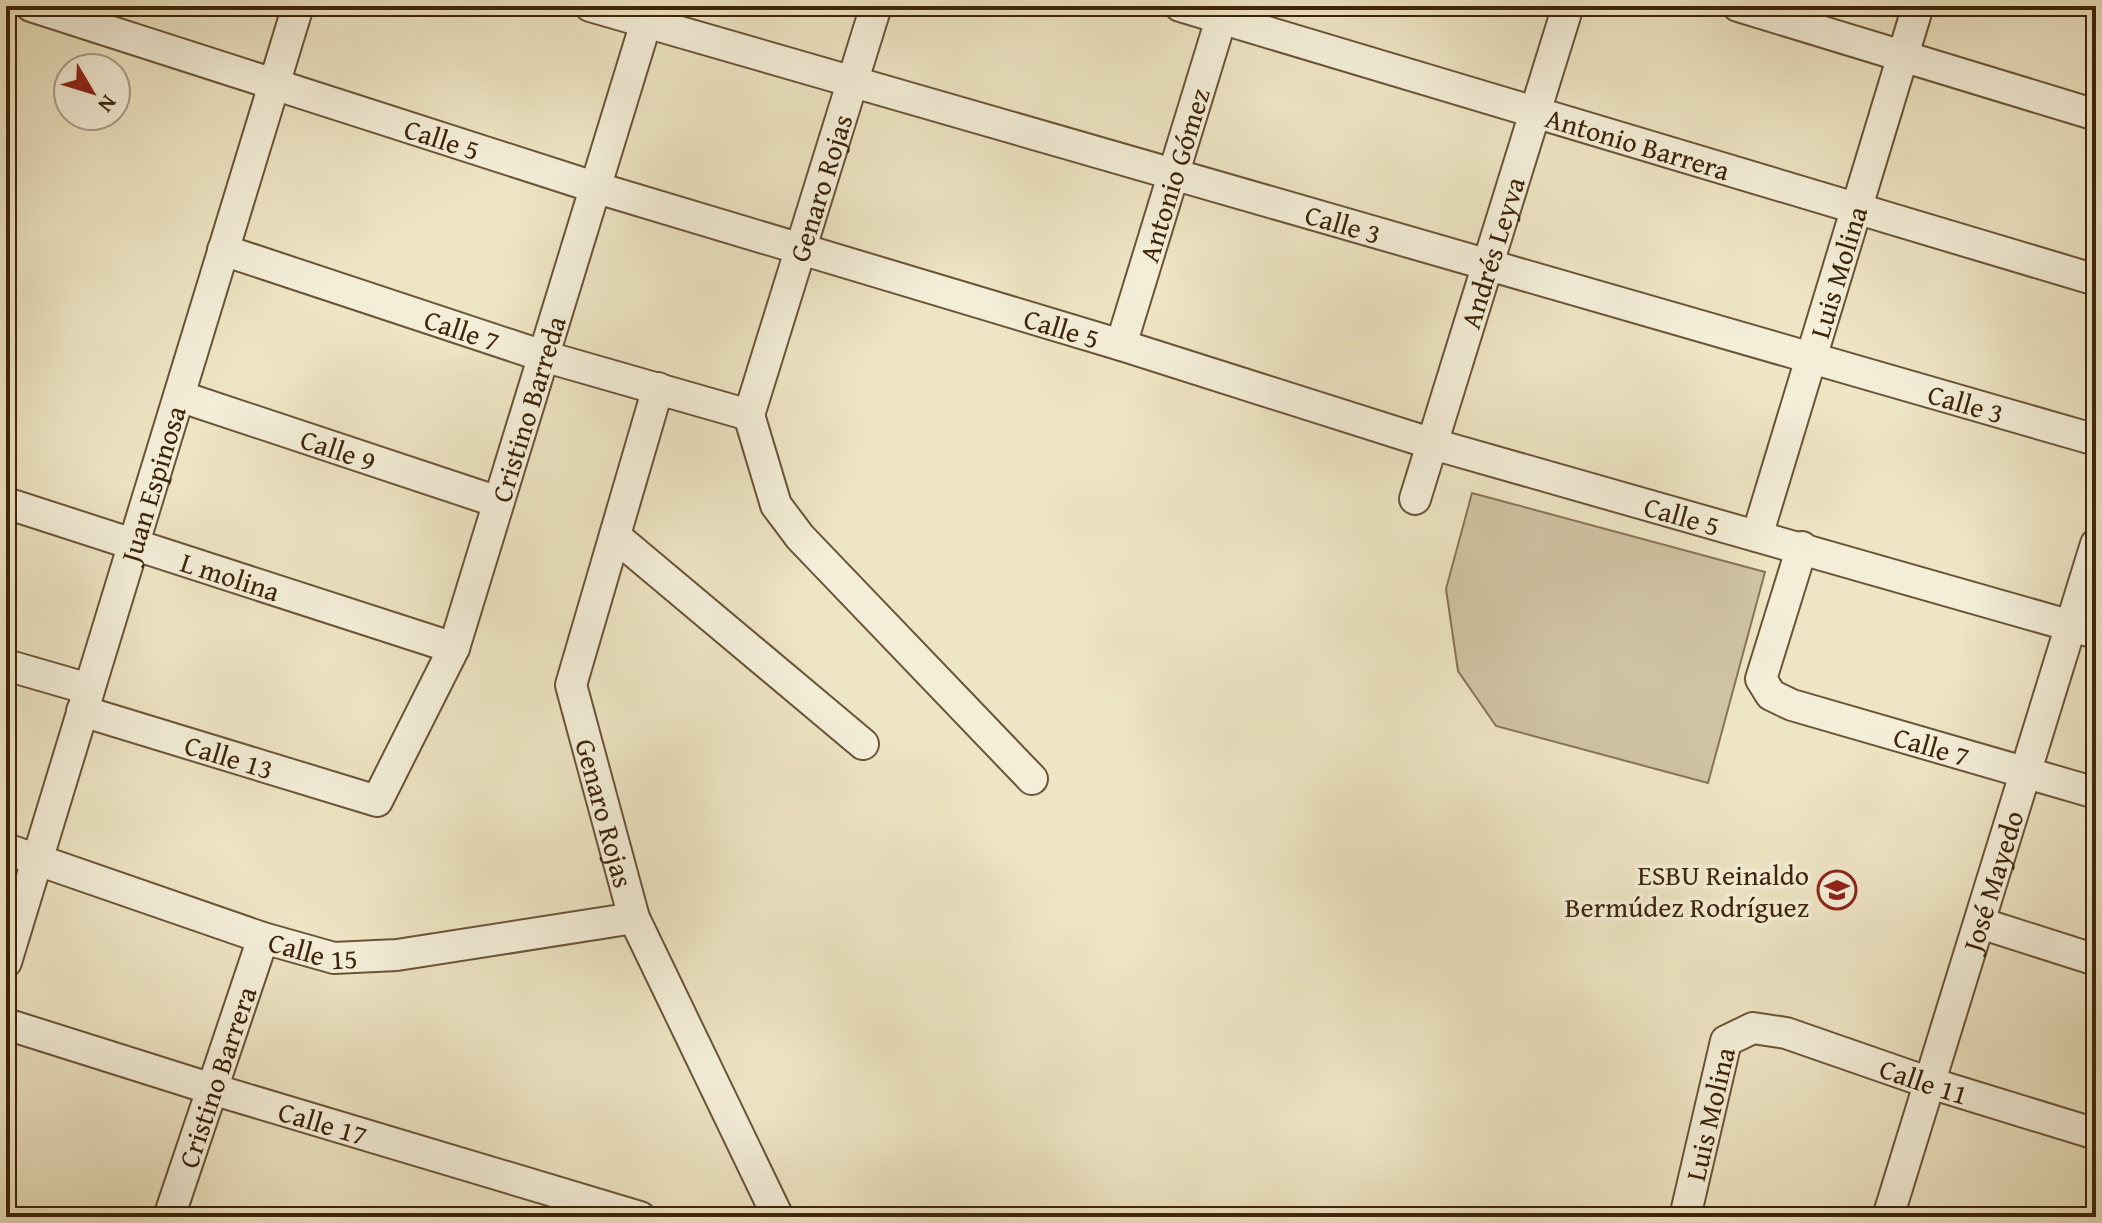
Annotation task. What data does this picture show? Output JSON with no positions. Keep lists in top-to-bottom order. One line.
{"streets":{"street":["Calle 5","Antonio Barrera","Antonio Gómez","Genaro Rojas","Calle 3","Andrés Leyva","Luis Molina","Calle 7","Cristino Barreda","Calle 9","Juan Espinosa","L molina","Calle 13","José Mayedo","Calle 15","Cristino Barrera","Calle 11","Calle 17"]},"crossings":[["Calle 5","Antonio Gómez"],["Calle 5","Genaro Rojas"],["Calle 5","Andrés Leyva"],["Calle 5","Luis Molina"],["Calle 5","Calle 7"],["Calle 5","Cristino Barreda"],["Calle 5","Juan Espinosa"],["Calle 5","José Mayedo"],["Antonio Barrera","Antonio Gómez"],["Antonio Barrera","Andrés Leyva"],["Antonio Barrera","Luis Molina"],["Antonio Gómez","Calle 3"],["Genaro Rojas","Calle 3"],["Genaro Rojas","Calle 7"],["Genaro Rojas","Calle 15"],["Calle 3","Andrés Leyva"],["Calle 3","Luis Molina"],["Calle 3","Cristino Barreda"],["Luis Molina","Calle 11"],["Calle 7","Cristino Barreda"],["Calle 7","Juan Espinosa"],["Calle 7","José Mayedo"],["Cristino Barreda","Calle 9"],["Cristino Barreda","L molina"],["Cristino Barreda","Calle 13"],["Calle 9","Juan Espinosa"],["Juan Espinosa","L molina"],["Juan Espinosa","Calle 13"],["Juan Espinosa","Calle 15"],["José Mayedo","Calle 11"],["Calle 15","Cristino Barrera"],["Cristino Barrera","Calle 17"]],"places":{"school or university":["ESBU Reinaldo Bermúdez Rodríguez"]},"north":"bottom right"}
